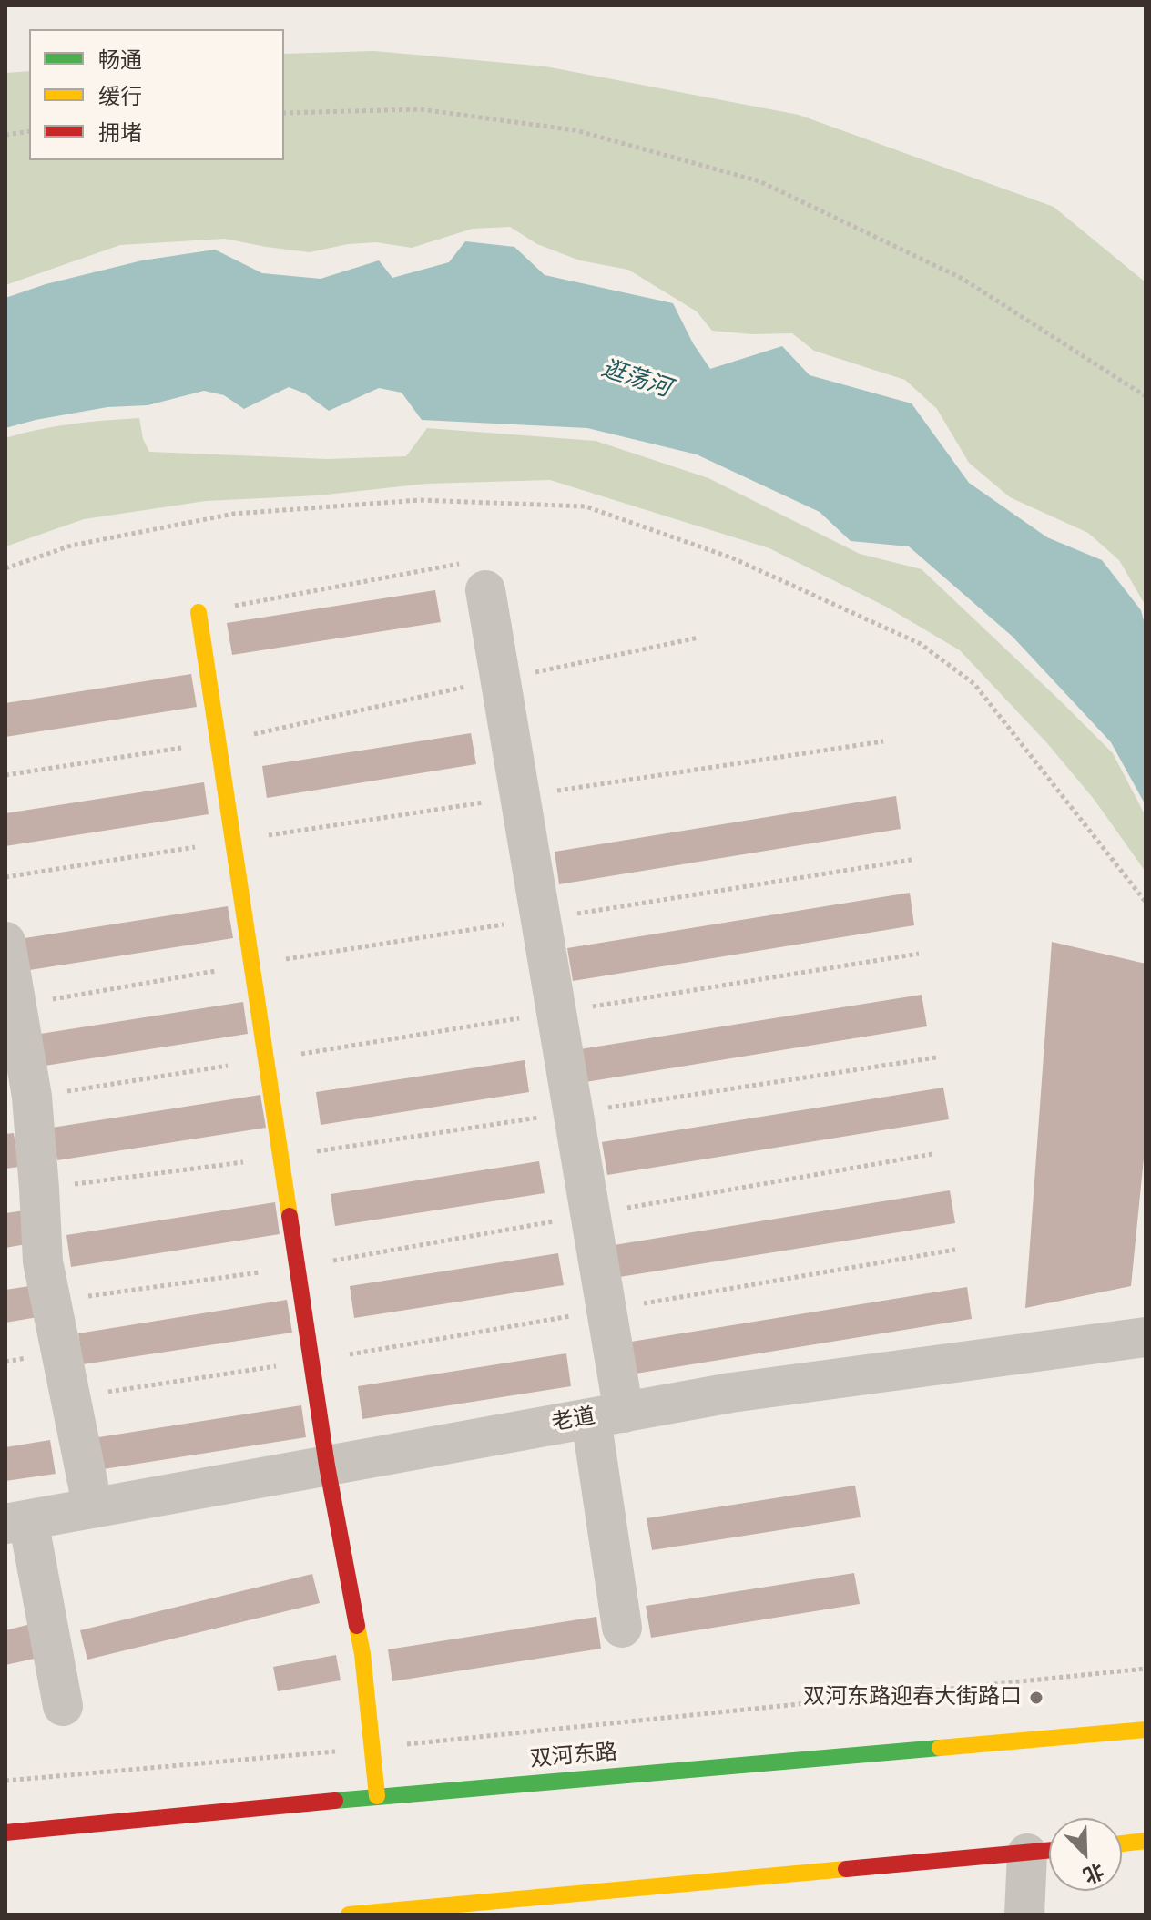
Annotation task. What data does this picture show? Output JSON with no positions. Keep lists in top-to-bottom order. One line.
{"streets":{"street":["老道","双河东路"]},"water":["逛荡河"],"places":["双河东路迎春大街路口"],"legend":["畅通","缓行","拥堵"],"north":"bottom right"}
